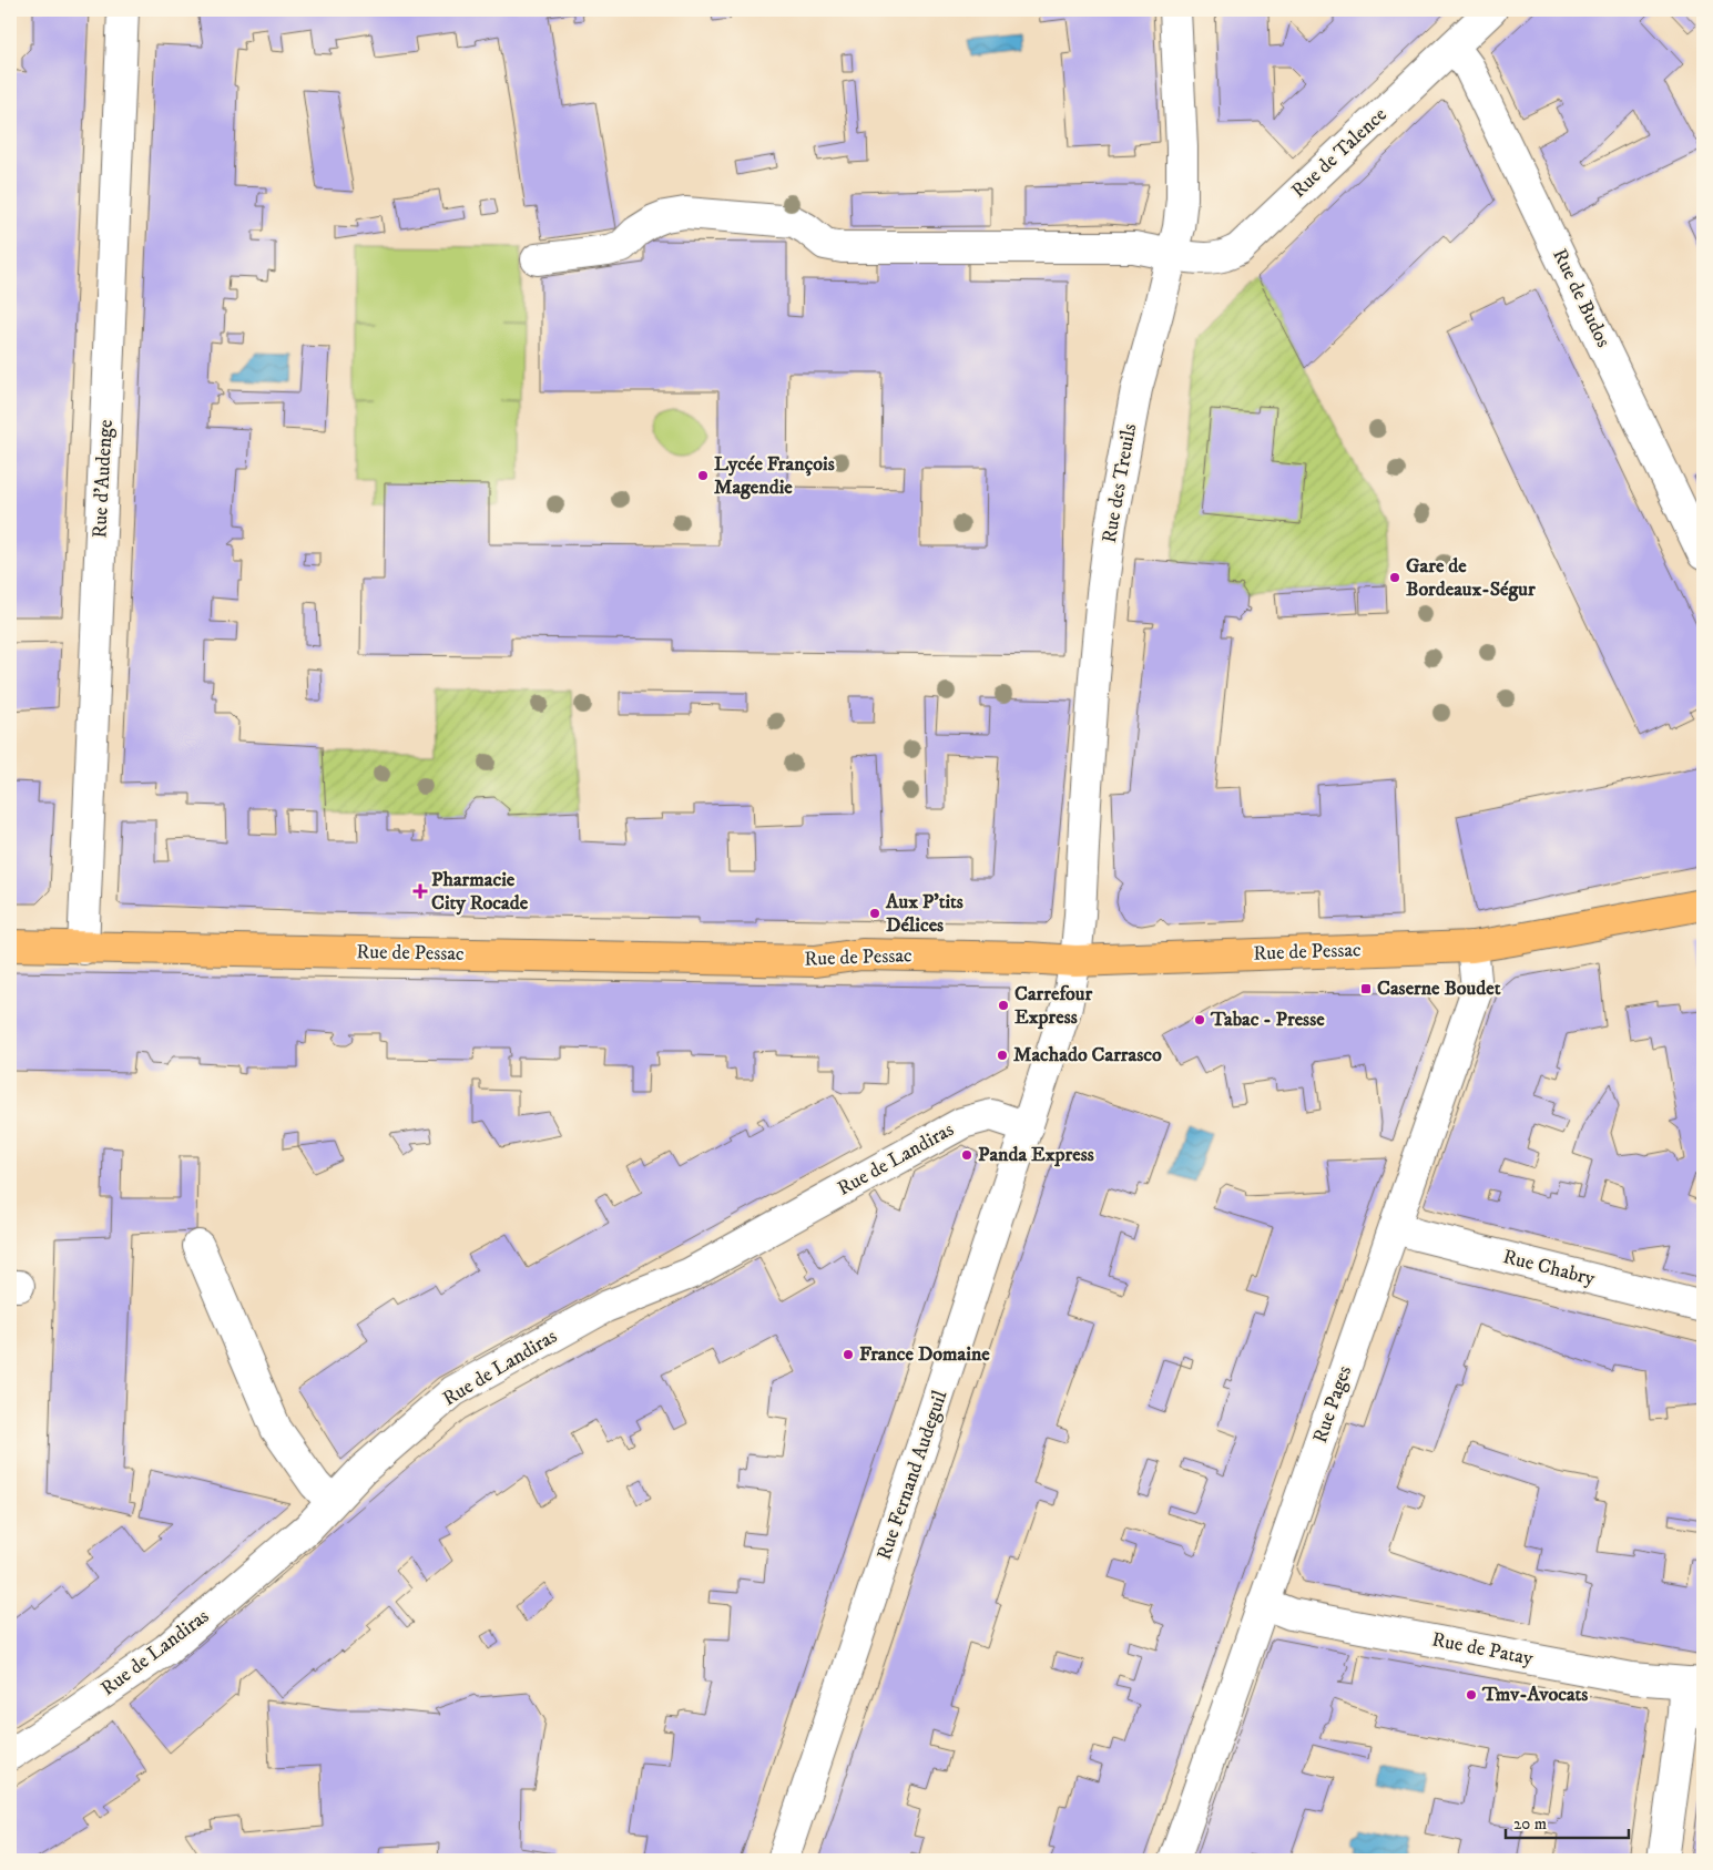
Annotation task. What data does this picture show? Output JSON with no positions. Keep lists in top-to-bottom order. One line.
{"streets":{"main road":["Rue de Pessac"],"street":["Rue de Talence","Rue de Budos","Rue d'Audenge","Rue des Treuils","Rue de Landiras","Rue Chabry","Rue Pages","Rue Fernand Audeguil","Rue de Patay"]},"crossings":[["Rue de Talence","Rue de Budos"],["Rue de Talence","Rue des Treuils"],["Rue d'Audenge","Rue de Pessac"],["Rue des Treuils","Rue de Pessac"],["Rue des Treuils","Rue Fernand Audeguil"],["Rue de Pessac","Rue Pages"],["Rue de Pessac","Rue Fernand Audeguil"],["Rue de Landiras","Rue Fernand Audeguil"],["Rue Chabry","Rue Pages"],["Rue Pages","Rue de Patay"]],"places":{"other":["Lycée François Magendie","Gare de Bordeaux-Ségur","Aux P'tits Délices","Carrefour Express","Tabac - Presse","Machado Carrasco","Panda Express","France Domaine","Tmv-Avocats"],"health":["Pharmacie City Rocade"],"transit":["Caserne Boudet"]},"scale_bar":"20 m"}
